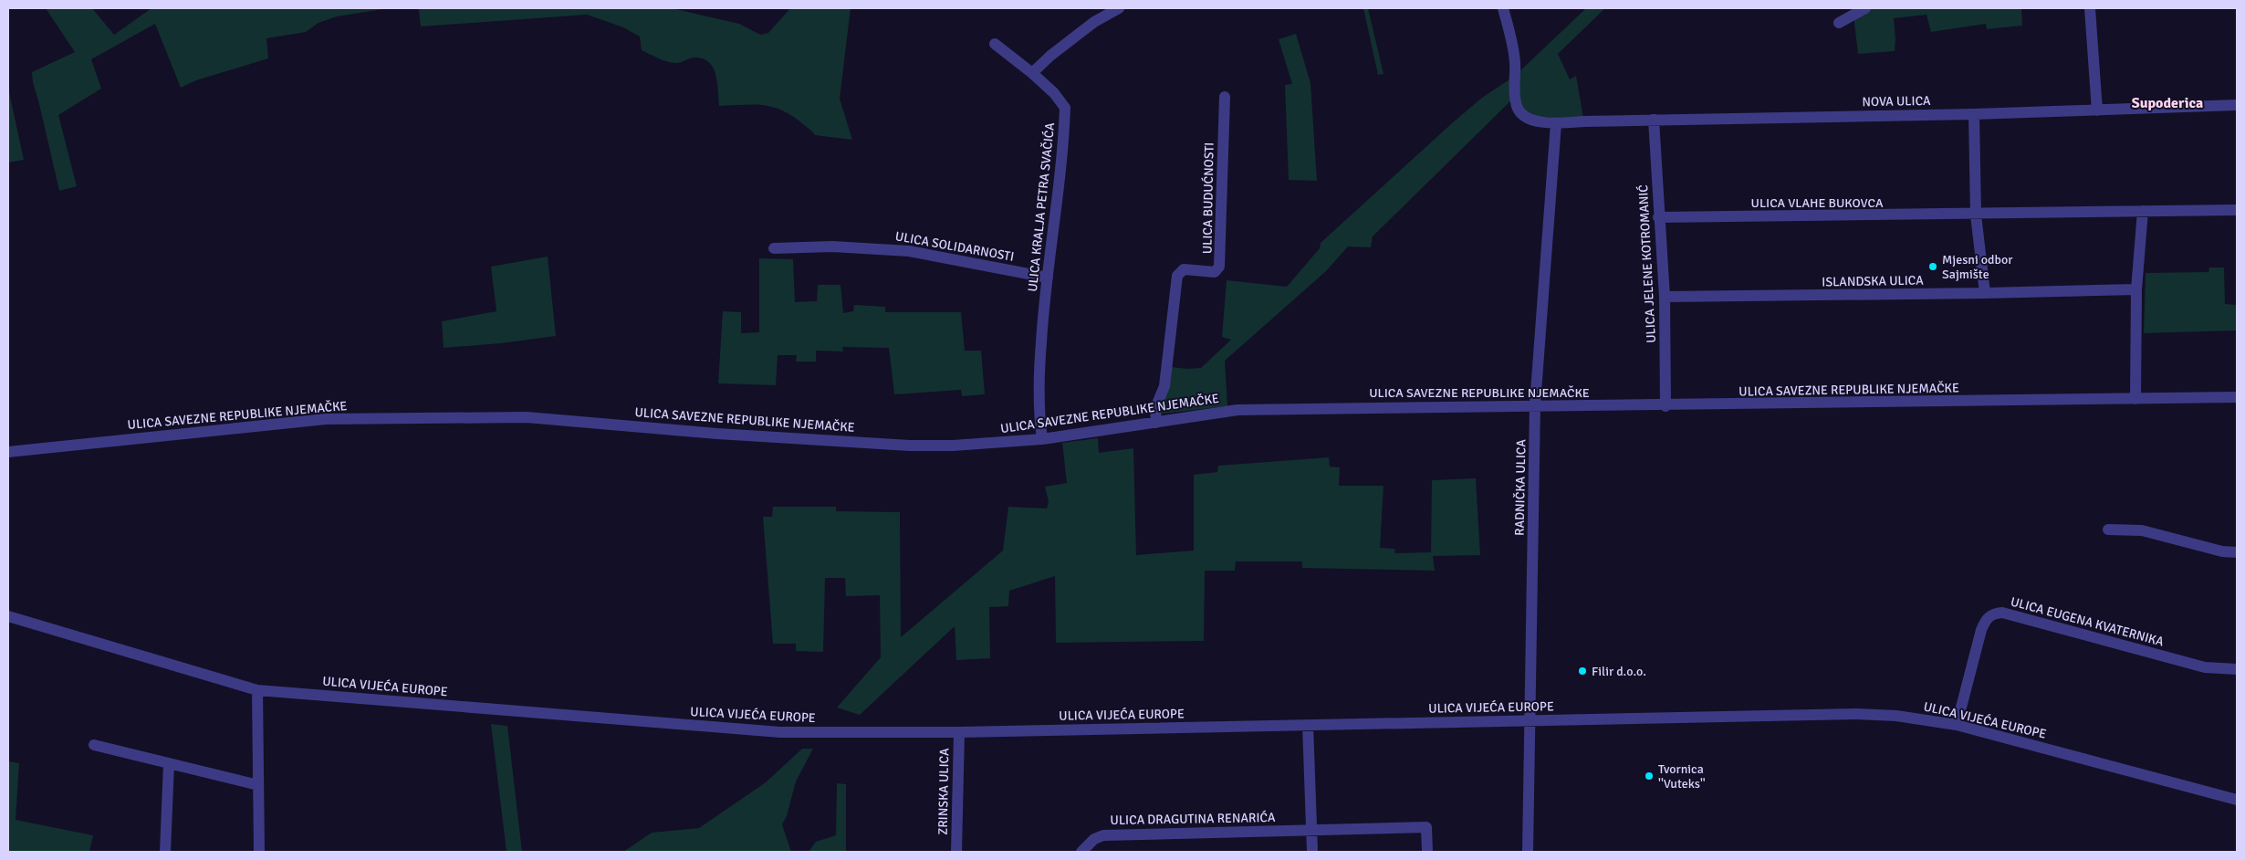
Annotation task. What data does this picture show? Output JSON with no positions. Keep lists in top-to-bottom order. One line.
{"streets":{"street":["NOVA ULICA","ULICA BUDUĆNOSTI","ULICA VLAHE BUKOVCA","ULICA KRALJA PETRA SVAČIĆA","ULICA SOLIDARNOSTI","ULICA JELENE KOTROMANIĆ","ISLANDSKA ULICA","ULICA SAVEZNE REPUBLIKE NJEMAČKE","RADNIČKA ULICA","ULICA EUGENA KVATERNIKA","ULICA VIJEĆA EUROPE","ZRINSKA ULICA","ULICA DRAGUTINA RENARIĆA"]},"crossings":[["NOVA ULICA","ULICA JELENE KOTROMANIĆ"],["NOVA ULICA","RADNIČKA ULICA"],["ULICA BUDUĆNOSTI","ULICA SAVEZNE REPUBLIKE NJEMAČKE"],["ULICA VLAHE BUKOVCA","ULICA JELENE KOTROMANIĆ"],["ULICA KRALJA PETRA SVAČIĆA","ULICA SOLIDARNOSTI"],["ULICA KRALJA PETRA SVAČIĆA","ULICA SAVEZNE REPUBLIKE NJEMAČKE"],["ULICA JELENE KOTROMANIĆ","ISLANDSKA ULICA"],["ULICA JELENE KOTROMANIĆ","ULICA SAVEZNE REPUBLIKE NJEMAČKE"],["ULICA SAVEZNE REPUBLIKE NJEMAČKE","RADNIČKA ULICA"],["RADNIČKA ULICA","ULICA VIJEĆA EUROPE"],["ULICA EUGENA KVATERNIKA","ULICA VIJEĆA EUROPE"],["ULICA VIJEĆA EUROPE","ZRINSKA ULICA"]],"districts":["Supoderica"],"places":["Mjesni odbor Sajmište","Filir d.o.o.","Tvornica ''Vuteks''"]}
